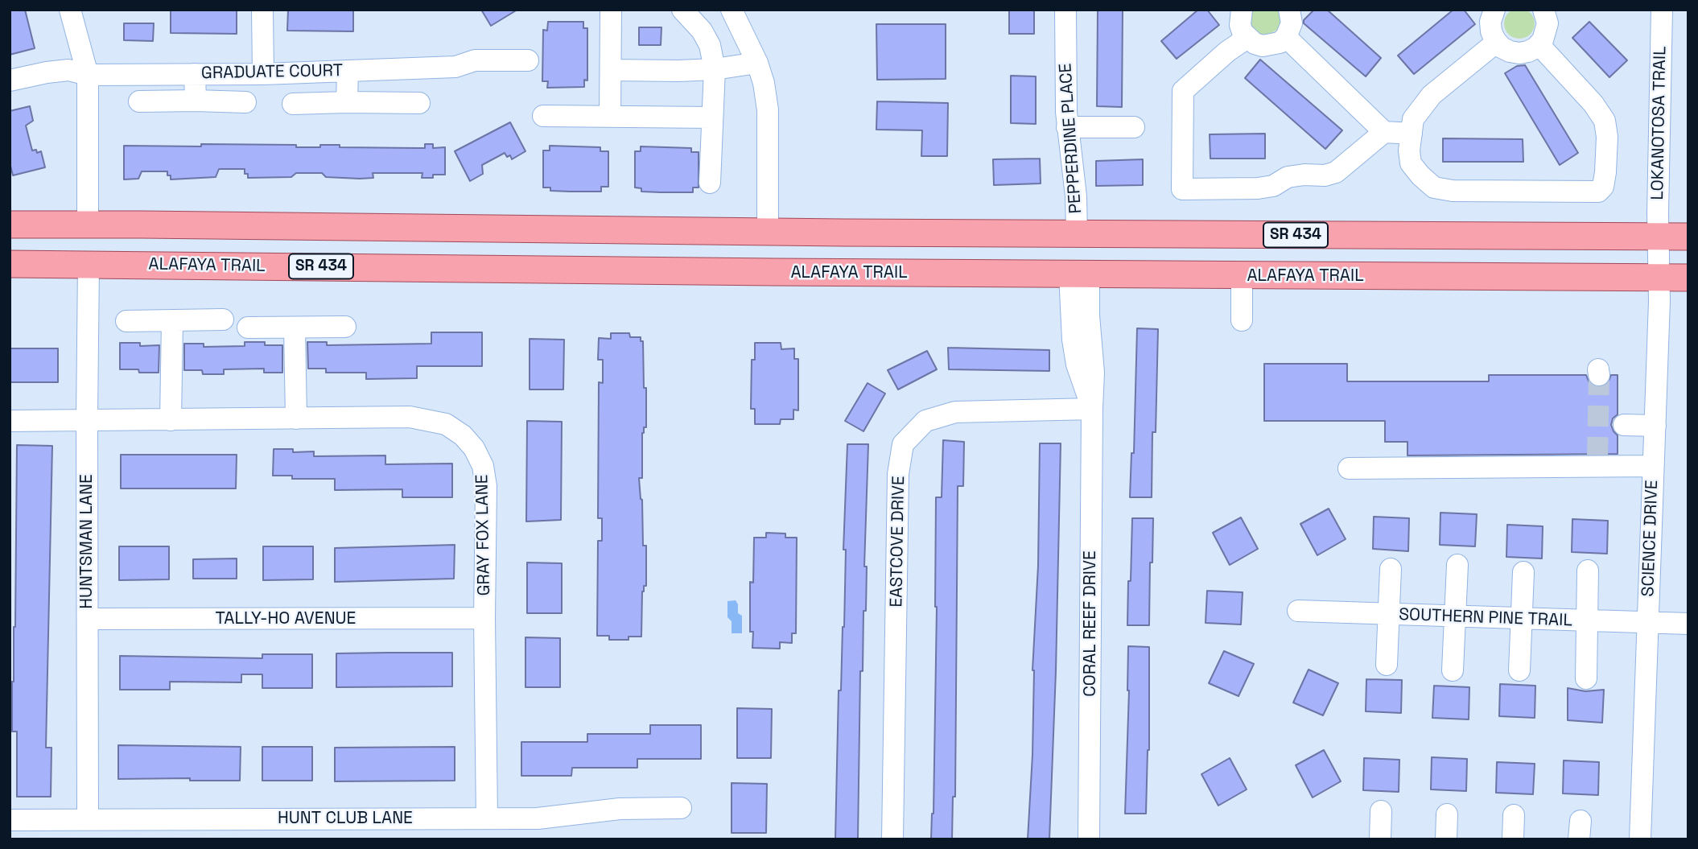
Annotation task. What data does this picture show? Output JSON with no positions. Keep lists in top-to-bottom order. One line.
{"streets":{"main road":["SR 434","ALAFAYA TRAIL"],"street":["GRADUATE COURT","LOKANOTOSA TRAIL","PEPPERDINE PLACE","GRAY FOX LANE","SCIENCE DRIVE","HUNTSMAN LANE","EASTCOVE DRIVE","SOUTHERN PINE TRAIL","TALLY-HO AVENUE","CORAL REEF DRIVE","HUNT CLUB LANE"]},"crossings":[["LOKANOTOSA TRAIL","SR 434"],["LOKANOTOSA TRAIL","SCIENCE DRIVE"],["PEPPERDINE PLACE","SR 434"],["SR 434","SCIENCE DRIVE"],["ALAFAYA TRAIL","SCIENCE DRIVE"],["ALAFAYA TRAIL","HUNTSMAN LANE"],["ALAFAYA TRAIL","CORAL REEF DRIVE"],["GRAY FOX LANE","HUNTSMAN LANE"],["GRAY FOX LANE","TALLY-HO AVENUE"],["GRAY FOX LANE","HUNT CLUB LANE"],["SCIENCE DRIVE","SOUTHERN PINE TRAIL"],["HUNTSMAN LANE","TALLY-HO AVENUE"],["HUNTSMAN LANE","HUNT CLUB LANE"],["EASTCOVE DRIVE","CORAL REEF DRIVE"]]}
